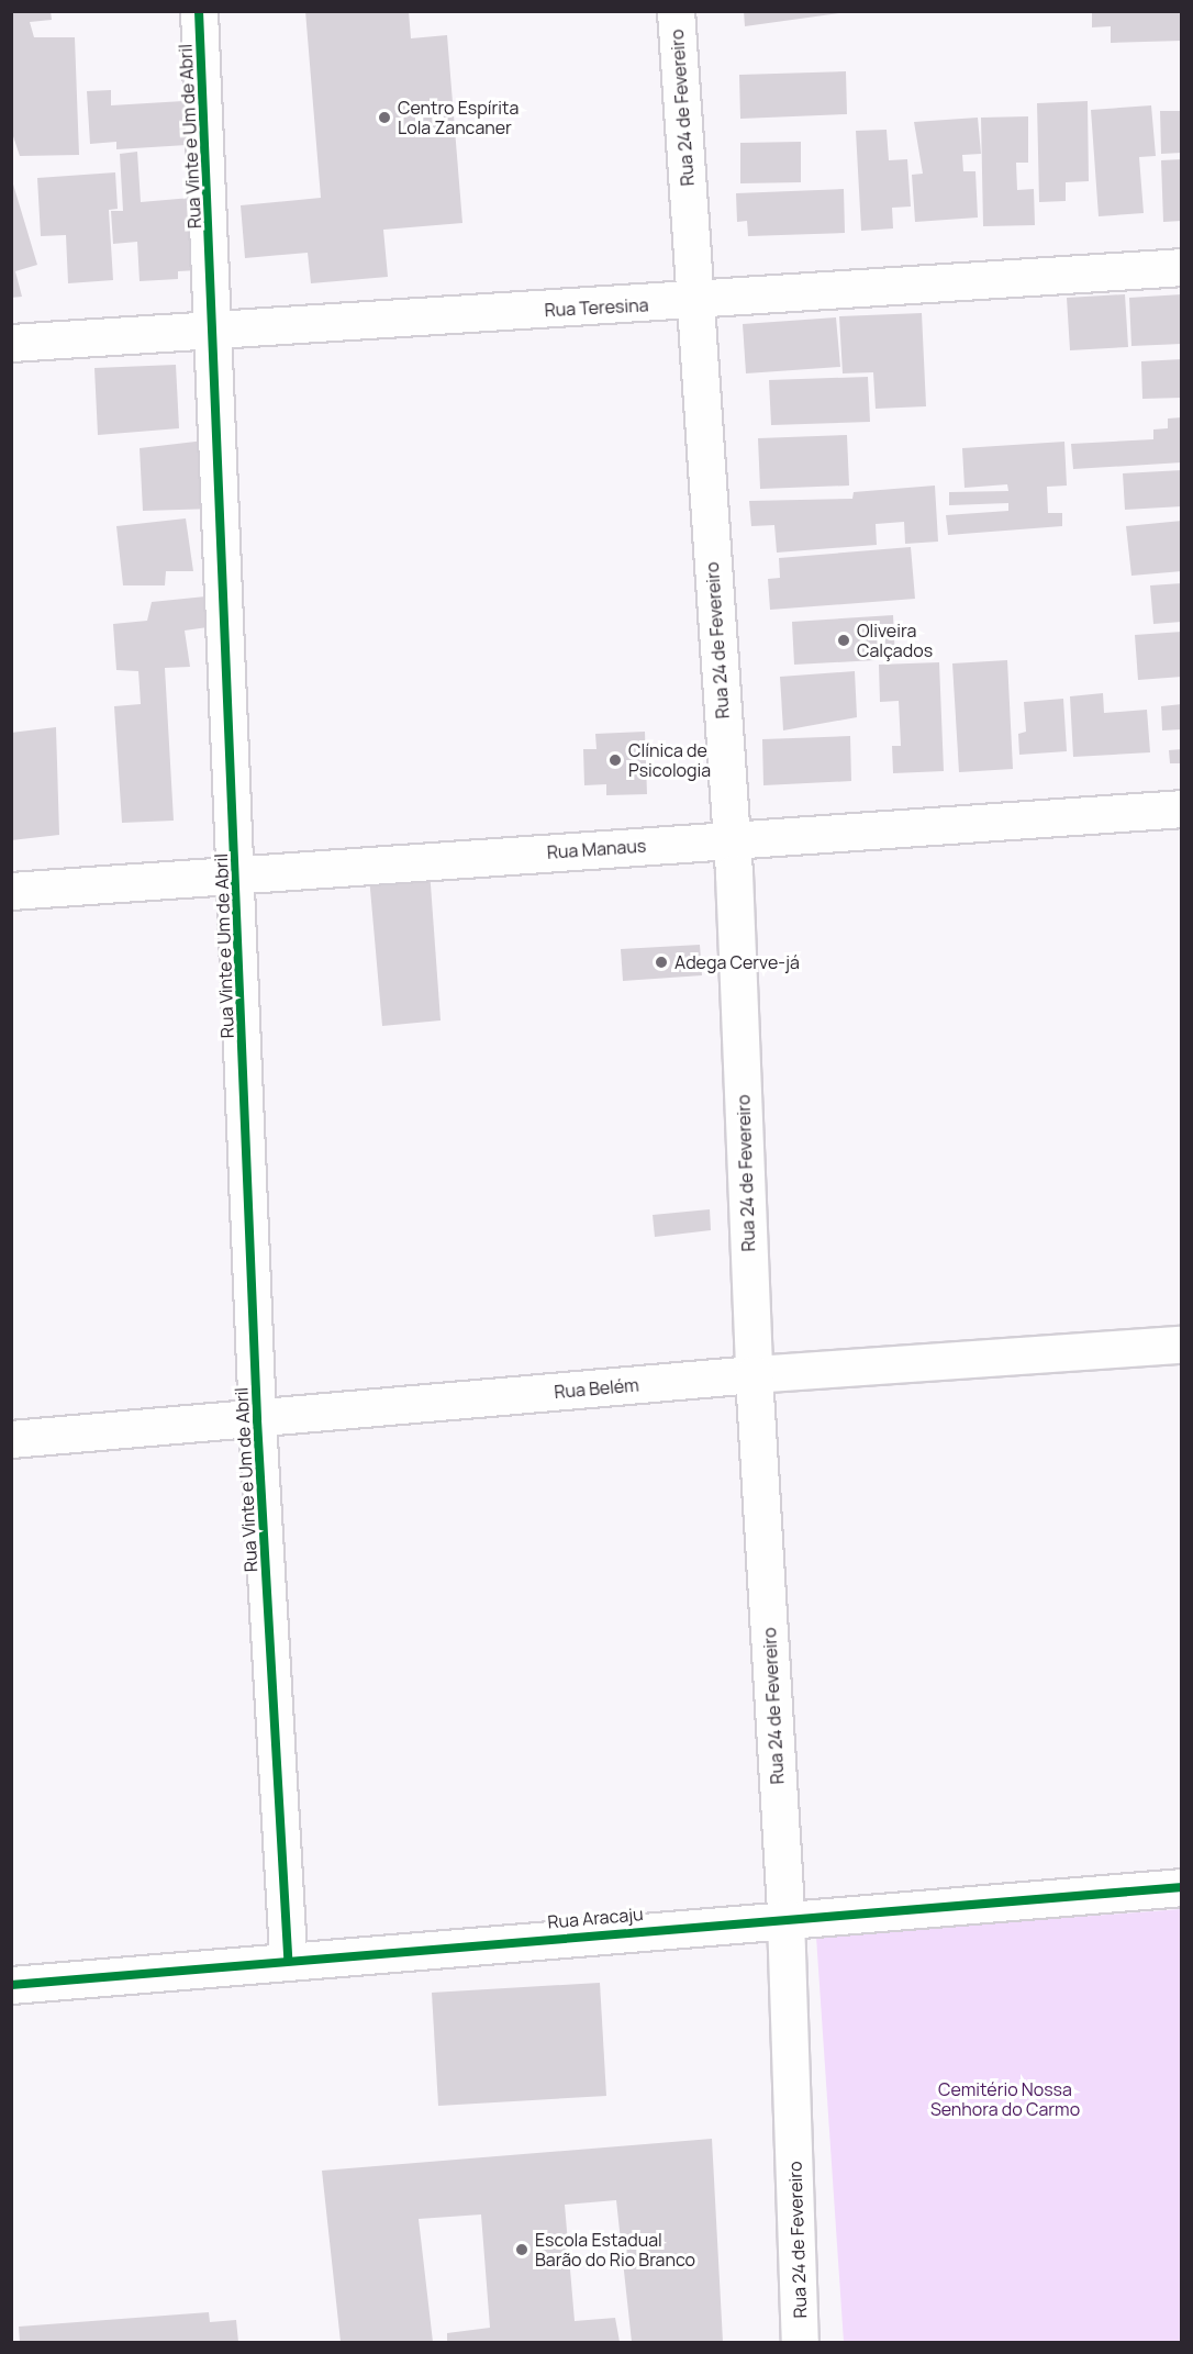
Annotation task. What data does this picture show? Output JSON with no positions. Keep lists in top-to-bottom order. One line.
{"streets":{"street":["Rua 24 de Fevereiro","Rua Vinte e Um de Abril","Rua Teresina","Rua Manaus","Rua Belém","Rua Aracaju"]},"crossings":[["Rua 24 de Fevereiro","Rua Teresina"],["Rua 24 de Fevereiro","Rua Manaus"],["Rua 24 de Fevereiro","Rua Belém"],["Rua 24 de Fevereiro","Rua Aracaju"],["Rua Vinte e Um de Abril","Rua Teresina"],["Rua Vinte e Um de Abril","Rua Manaus"],["Rua Vinte e Um de Abril","Rua Belém"],["Rua Vinte e Um de Abril","Rua Aracaju"]],"parks":["Cemitério Nossa Senhora do Carmo"],"places":["Centro Espírita Lola Zancaner","Oliveira Calçados","Clínica de Psicologia","Adega Cerve-já","Escola Estadual Barão do Rio Branco"]}
